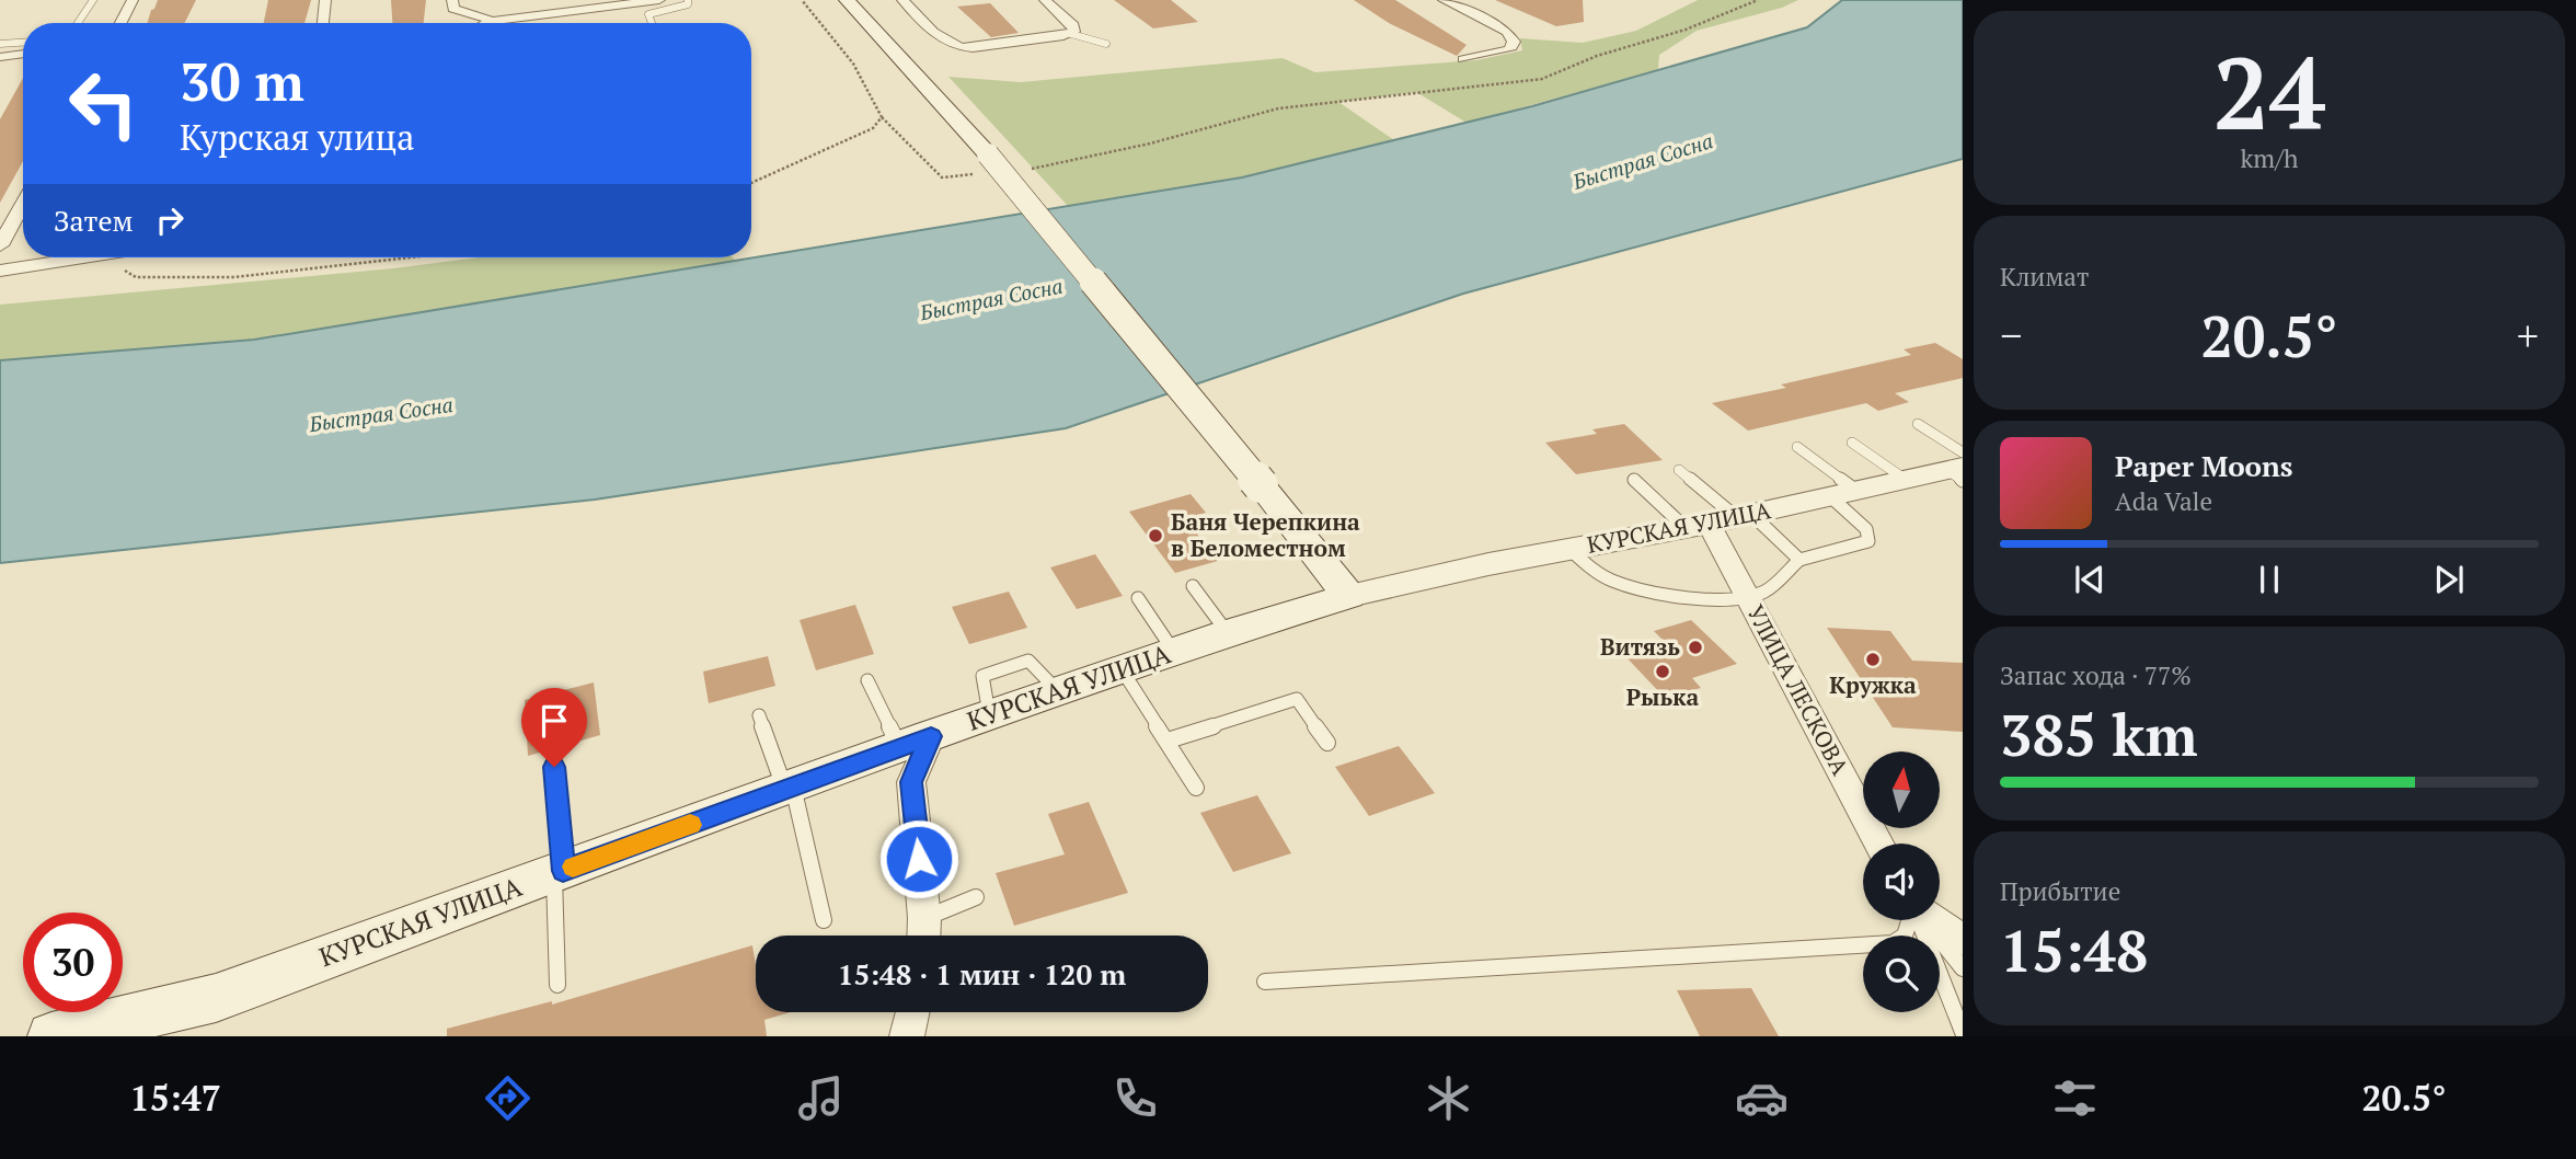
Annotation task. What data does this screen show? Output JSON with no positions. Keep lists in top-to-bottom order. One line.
{"streets":{"main road":["КУРСКАЯ УЛИЦА"],"street":["УЛИЦА ЛЕСКОВА"]},"crossings":[["КУРСКАЯ УЛИЦА","УЛИЦА ЛЕСКОВА"]],"water":["Быстрая Сосна"],"places":["Баня Черепкина в Беломестном","Витязь","Кружка","Рыька"],"north":"top","page":{"tile":[["24","km/h"],"Климат",["Запас хода · 77%","385 km"],["Прибытие","15:48"]],"turn":["30 m","Курская улица"],"then":"Затем","heat":["−","20.5°","+"],"song":["Paper Moons","Ada Vale"],"limit":"30","trip":"15:48 · 1 мин · 120 m","tabs":["15:47","20.5°"]}}
